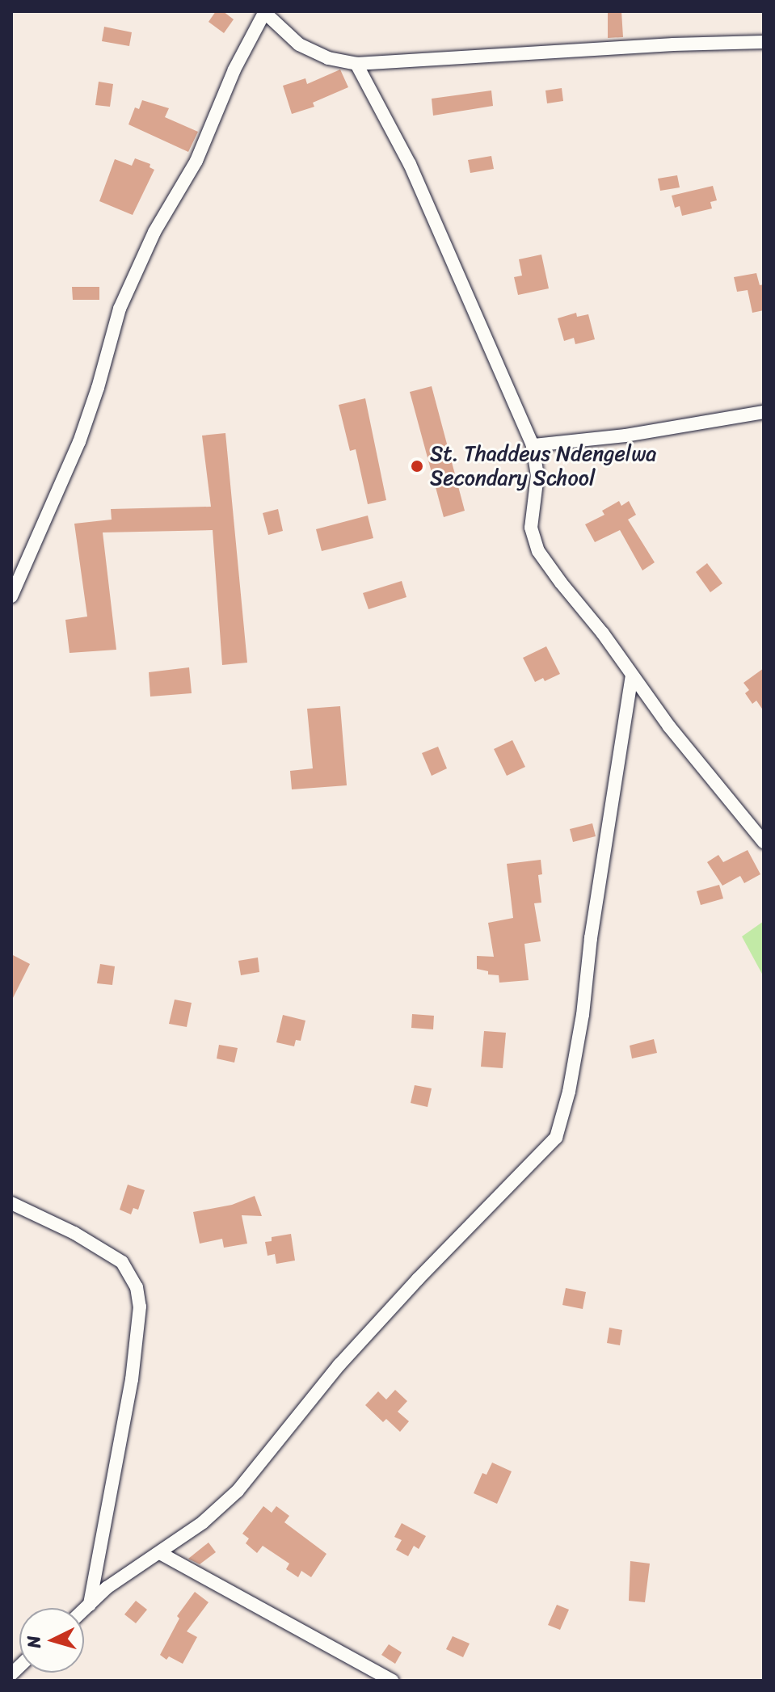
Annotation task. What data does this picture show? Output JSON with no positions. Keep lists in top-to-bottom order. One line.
{"places":["St. Thaddeus Ndengelwa Secondary School"],"north":"left"}
